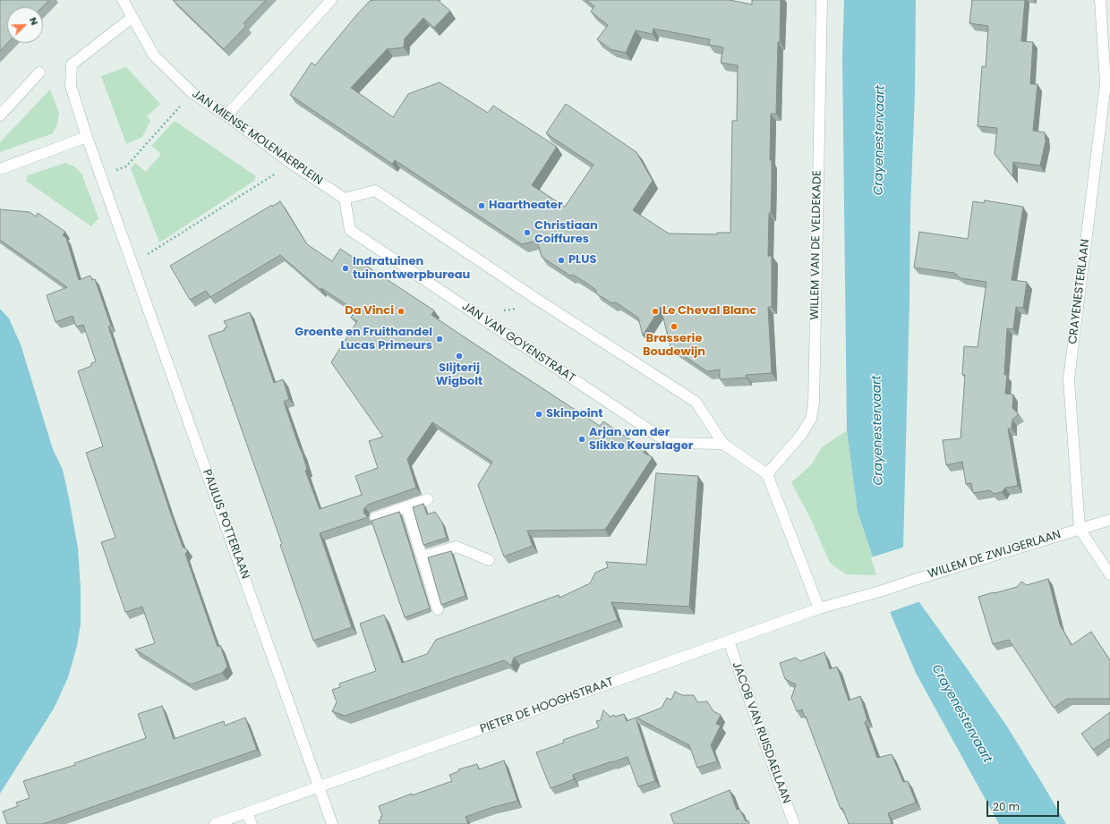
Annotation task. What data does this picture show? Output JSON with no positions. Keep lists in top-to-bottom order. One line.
{"streets":{"street":["JAN MIENSE MOLENAERPLEIN","WILLEM VAN DE VELDEKADE","CRAYENESTERLAAN","JAN VAN GOYENSTRAAT","PAULUS POTTERLAAN","WILLEM DE ZWIJGERLAAN","PIETER DE HOOGHSTRAAT","JACOB VAN RUISDAELLAAN"]},"crossings":[["JAN MIENSE MOLENAERPLEIN","JAN VAN GOYENSTRAAT"],["CRAYENESTERLAAN","WILLEM DE ZWIJGERLAAN"],["PAULUS POTTERLAAN","PIETER DE HOOGHSTRAAT"],["WILLEM DE ZWIJGERLAAN","PIETER DE HOOGHSTRAAT"],["PIETER DE HOOGHSTRAAT","JACOB VAN RUISDAELLAAN"]],"water":["Crayenestervaart"],"places":["Haartheater","Christiaan Coiffures","PLUS","Indratuinen tuinontwerpbureau","Da Vinci","Le Cheval Blanc","Brasserie Boudewijn","Groente en Fruithandel Lucas Primeurs","Slijterij Wigbolt","Skinpoint","Arjan van der Slikke Keurslager"],"scale_bar":"20 m","north":"top right"}
